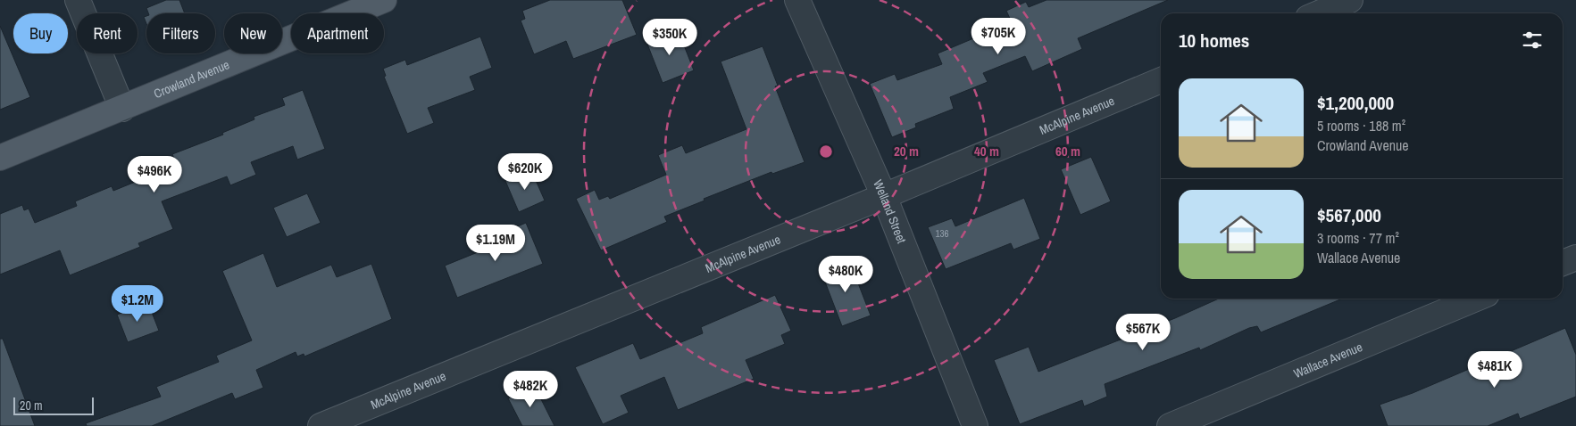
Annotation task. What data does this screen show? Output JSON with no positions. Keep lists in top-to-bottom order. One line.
{"streets":{"main road":["Crowland Avenue"],"street":["McAlpine Avenue","Welland Street","Wallace Avenue"]},"crossings":[["McAlpine Avenue","Welland Street"]],"house_numbers":["136"],"scale_bar":"20 m","page":{"chip":["Buy","Rent","Filters","New","Apartment"],"heading":"10 homes","price":["$705K","$350K","$620K","$496K","$1.19M","$480K","$1.2M","$567K","$481K","$482K"],"list":[{"name":"$1,200,000","note":"5 rooms · 188 m² · Crowland Avenue"},{"name":"$567,000","note":"3 rooms · 77 m² · Wallace Avenue"}],"scale":"20 m"},"rings":["20 m","40 m","60 m"]}
